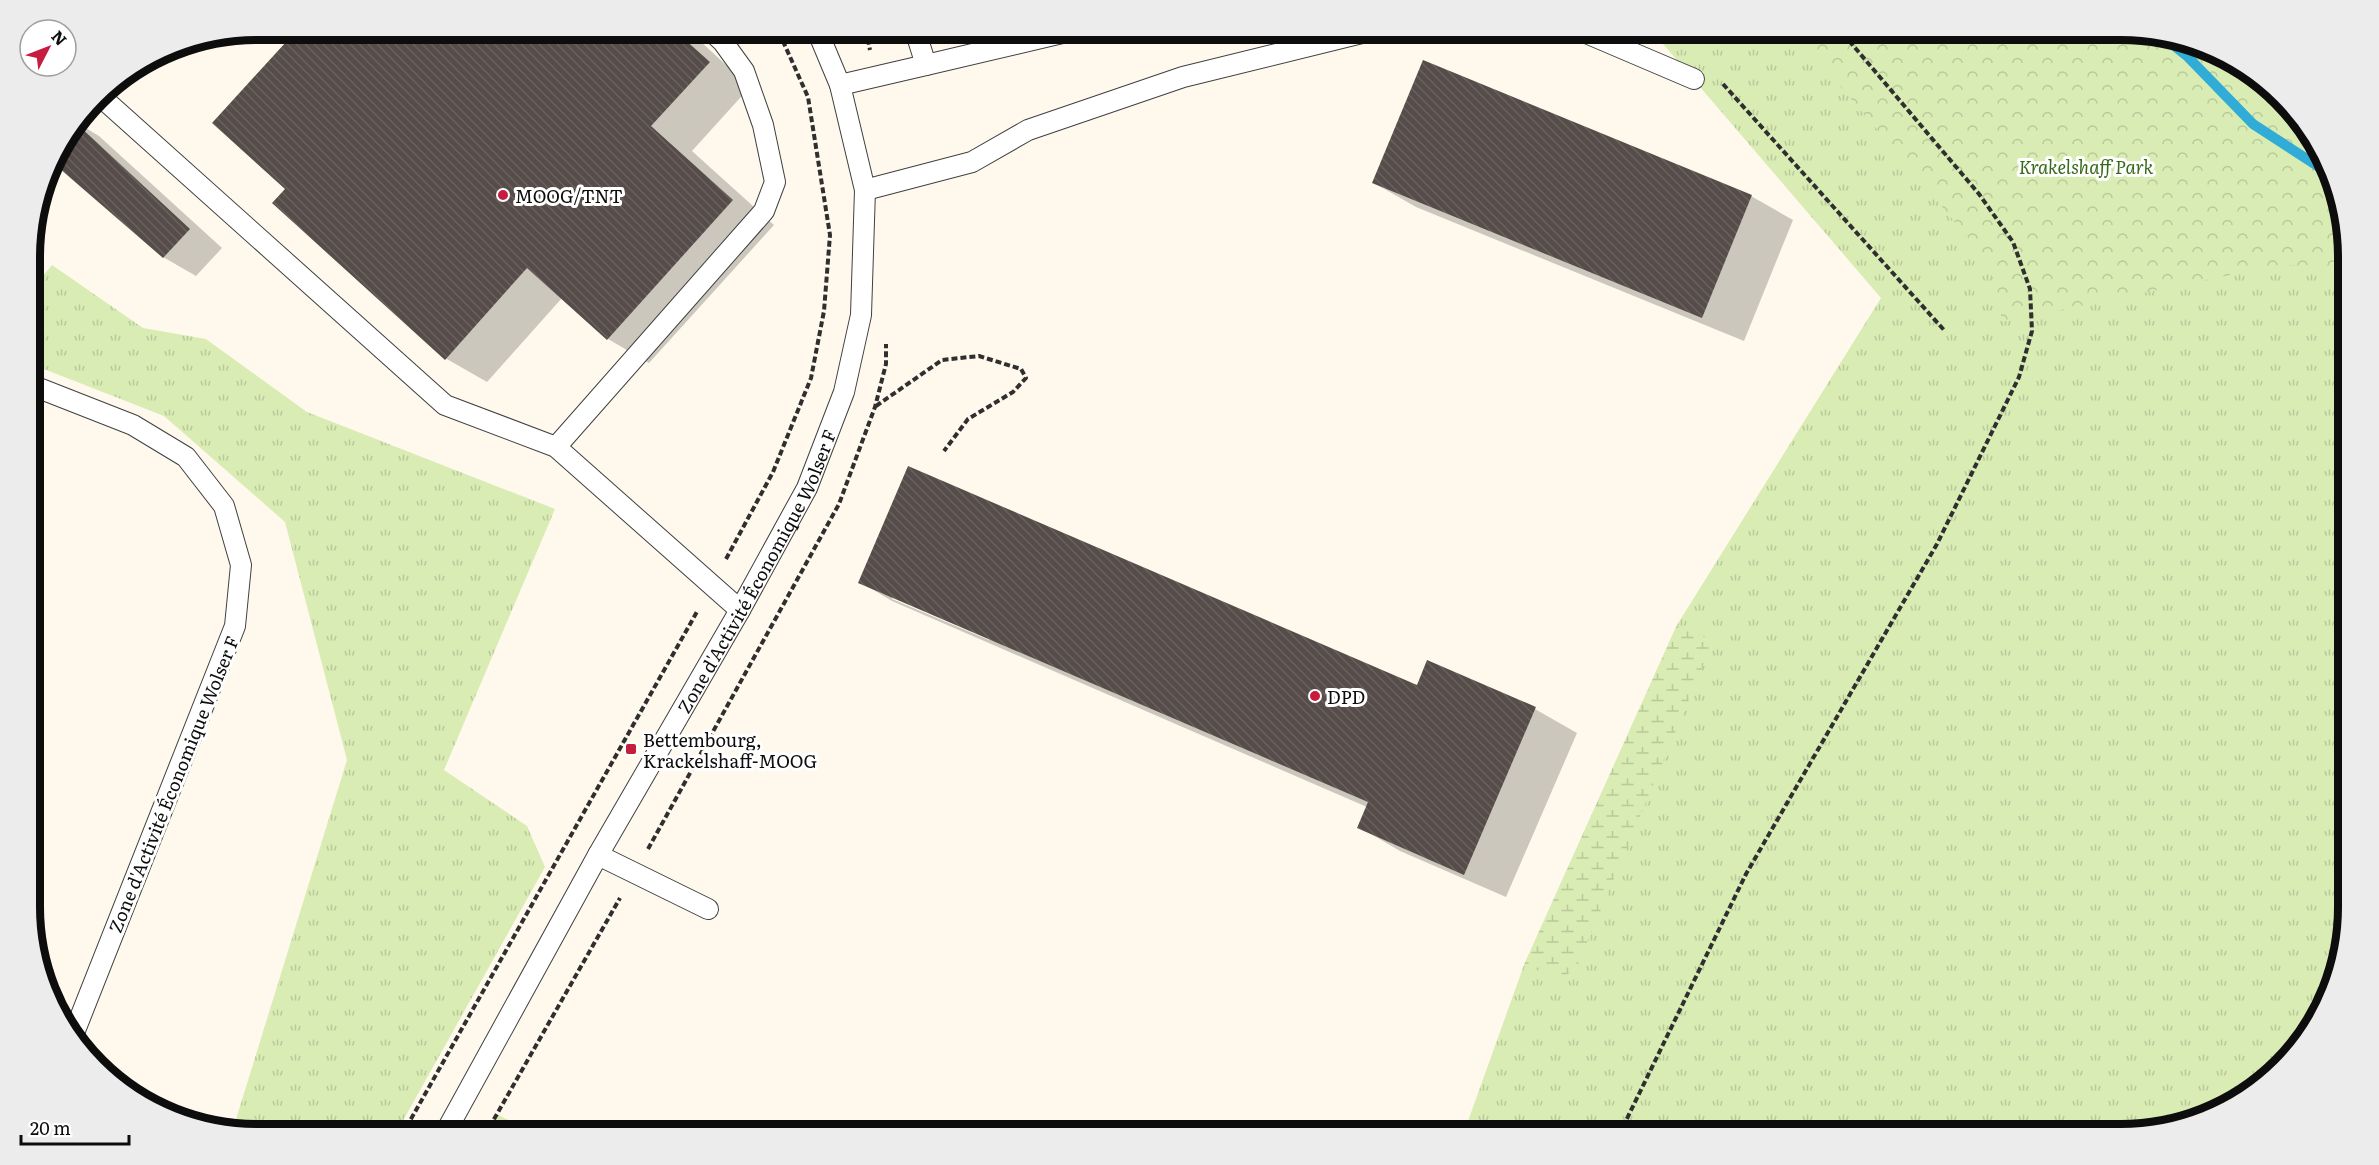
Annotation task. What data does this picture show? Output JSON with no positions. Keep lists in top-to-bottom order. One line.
{"streets":{"lane":["Zone d'Activité Économique Wolser F"]},"parks":["Krakelshaff Park"],"places":{"other":["MOOG/TNT","DPD"],"transit":["Bettembourg, Krackelshaff-MOOG"]},"scale_bar":"20 m","north":"top right"}
